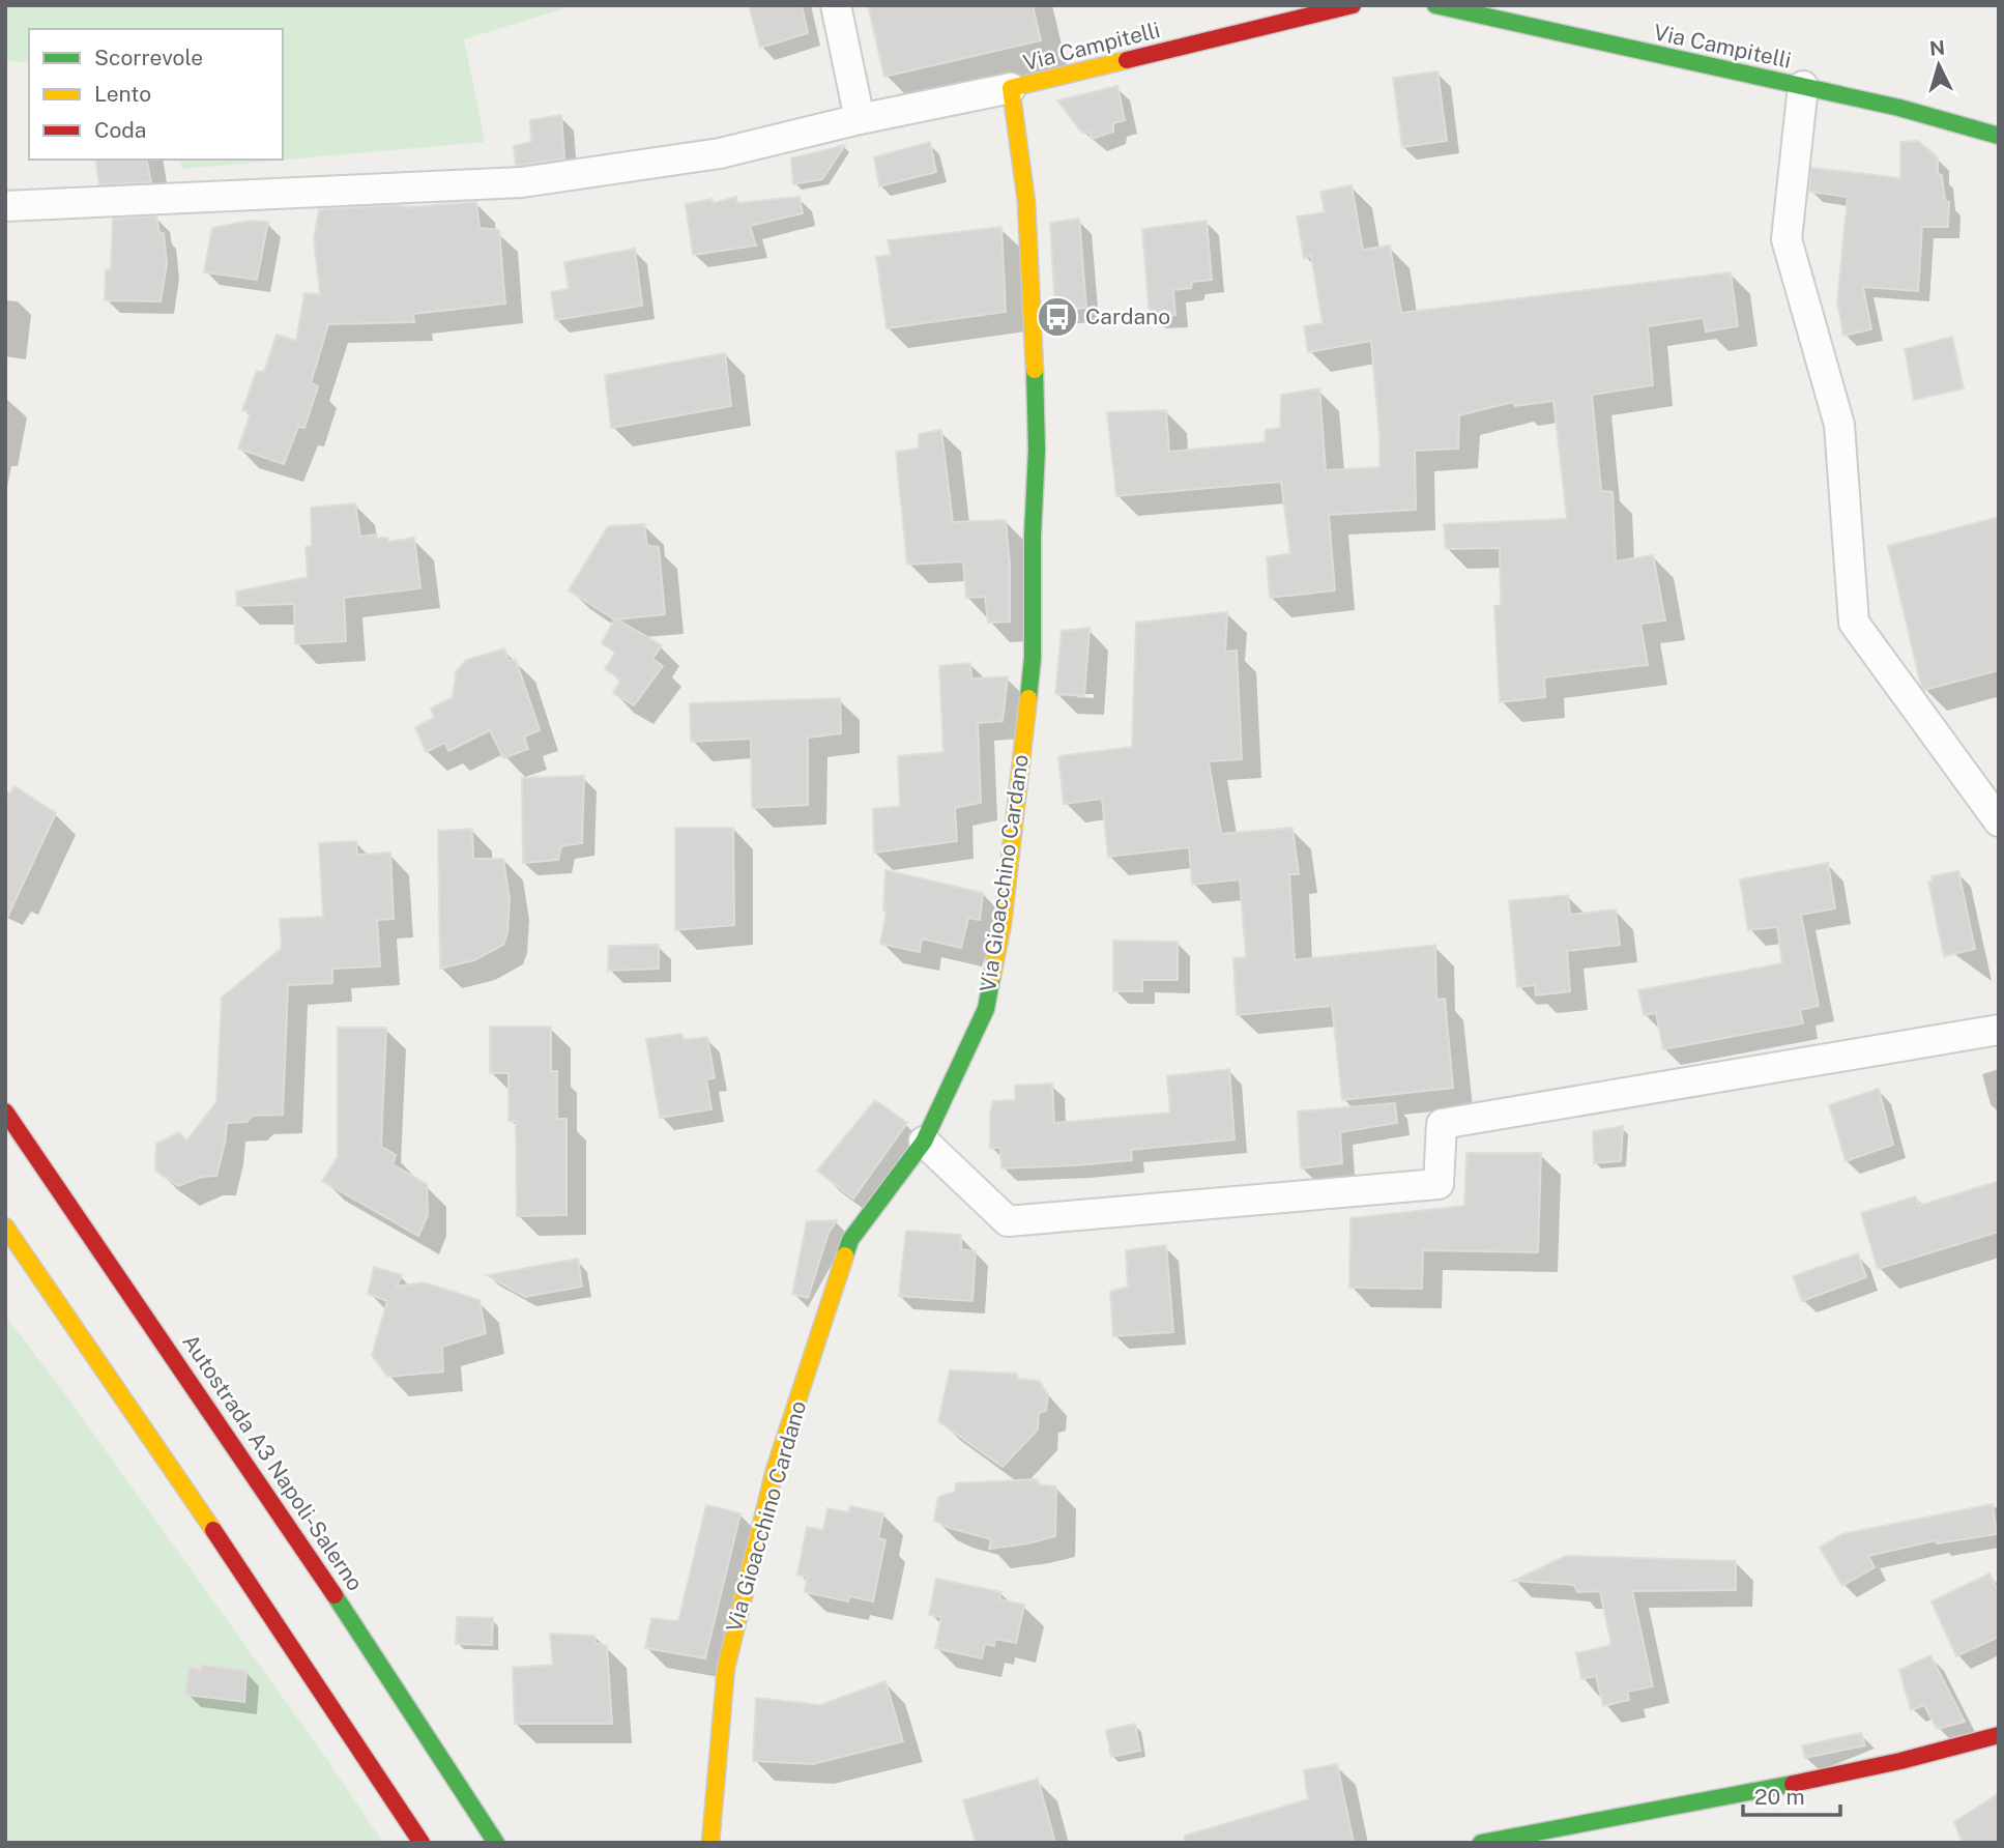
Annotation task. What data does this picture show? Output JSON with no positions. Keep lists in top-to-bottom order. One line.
{"streets":{"main road":["Via Campitelli","Via Gioacchino Cardano","Autostrada A3 Napoli-Salerno"]},"crossings":[["Via Campitelli","Via Gioacchino Cardano"]],"places":{"bus stop":["Cardano"]},"legend":["Scorrevole","Lento","Coda"],"scale_bar":"20 m","north":"top"}
